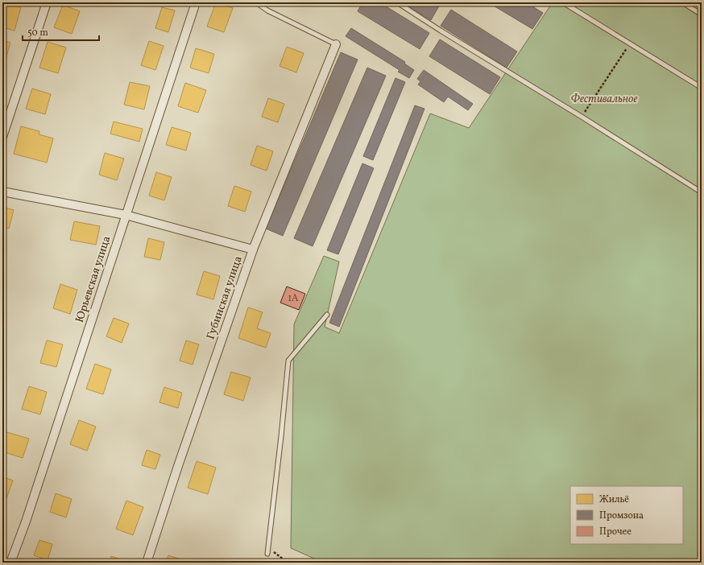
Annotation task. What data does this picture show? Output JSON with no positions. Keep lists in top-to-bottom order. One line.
{"streets":{"street":["Юрьевская улица","Губинская улица"]},"parks":["Фестивальное"],"house_numbers":["1А"],"legend":["Жильё","Промзона","Прочее"],"scale_bar":"50 m"}
